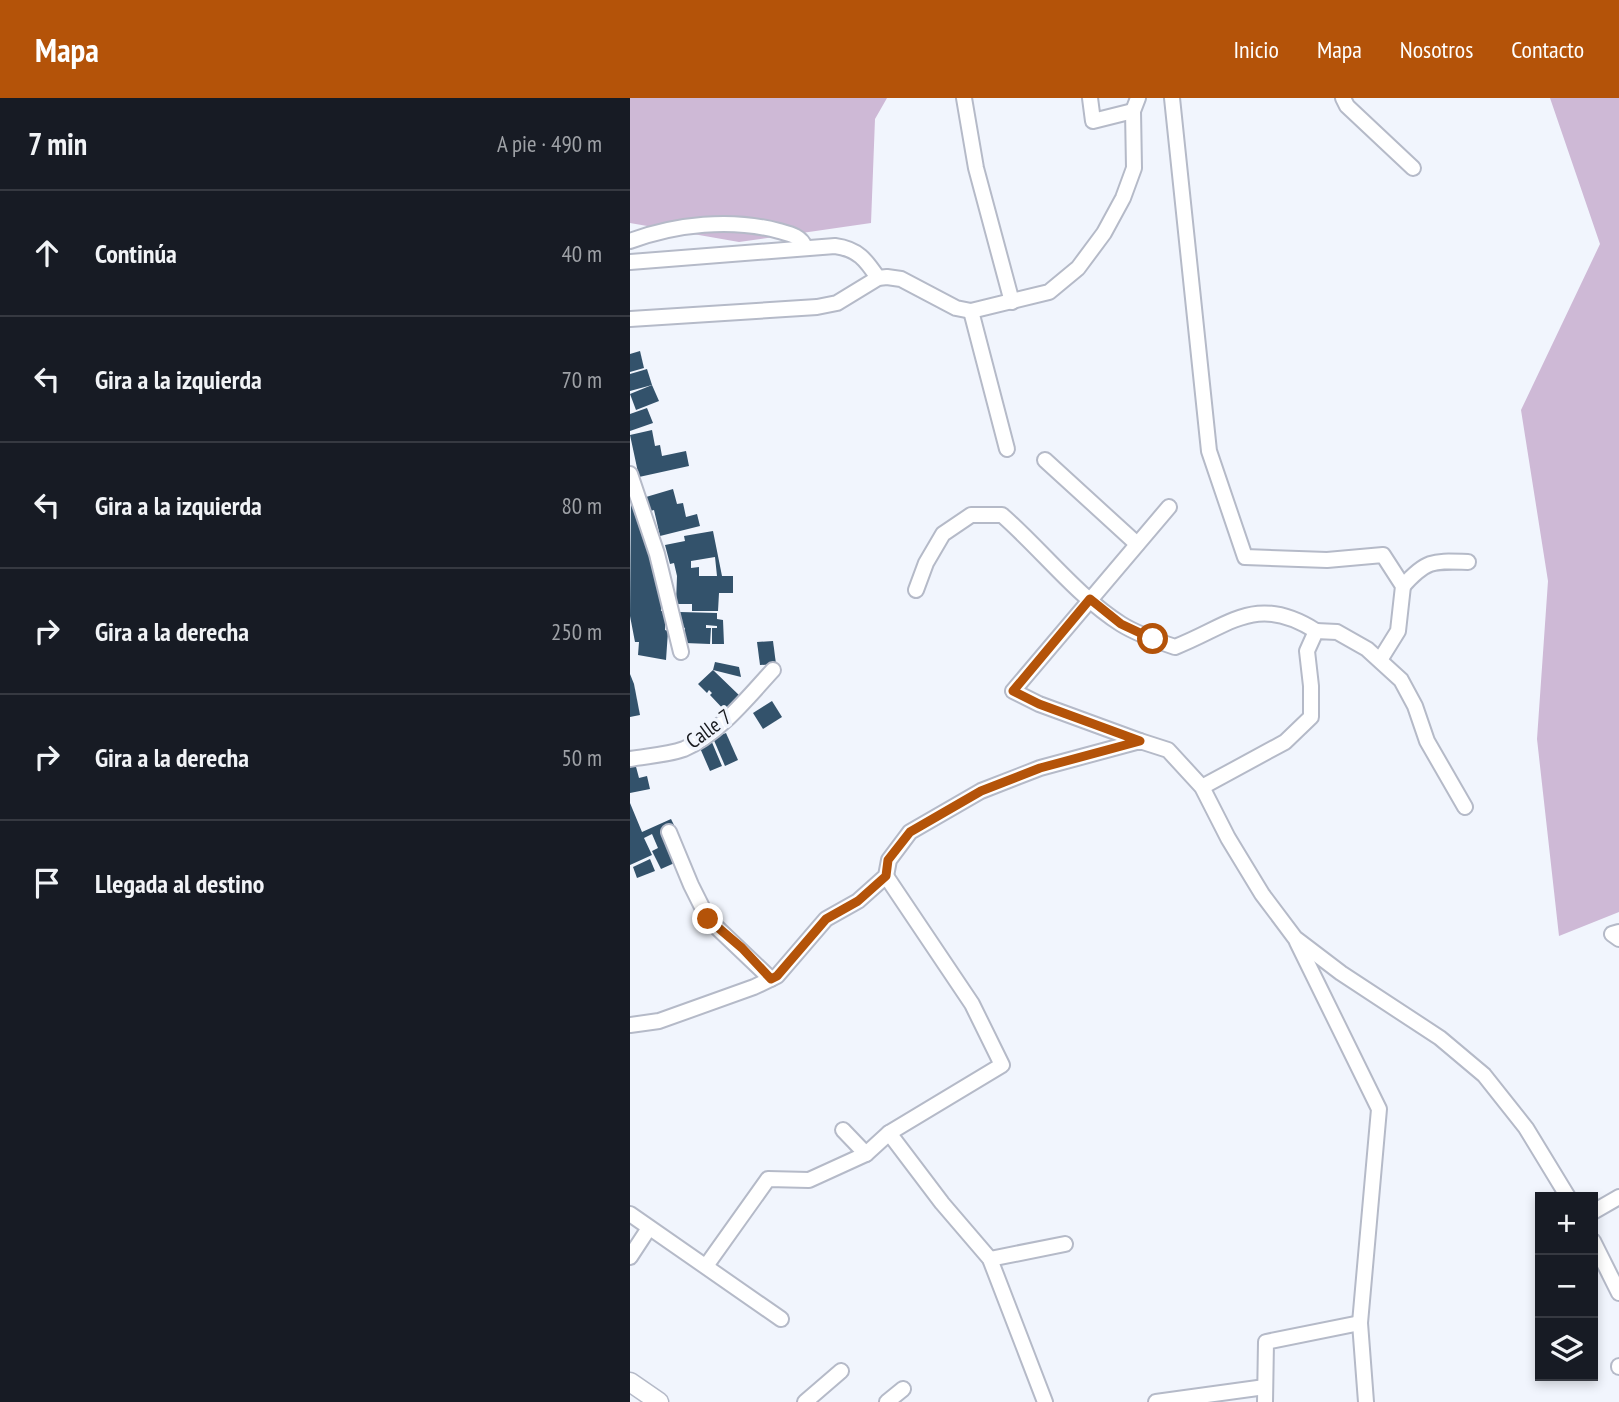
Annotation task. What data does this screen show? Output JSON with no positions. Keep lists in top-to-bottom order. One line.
{"streets":{"street":["Calle 7"]},"page":{"header":"Mapa","nav":["Inicio","Mapa","Nosotros","Contacto"],"heading":["7 min","A pie · 490 m"],"list":[["Continúa","40 m"],["Gira a la izquierda","70 m"],["Gira a la izquierda","80 m"],["Gira a la derecha","250 m"],["Gira a la derecha","50 m"],"Llegada al destino"],"map_buttons":["+","−"]}}
